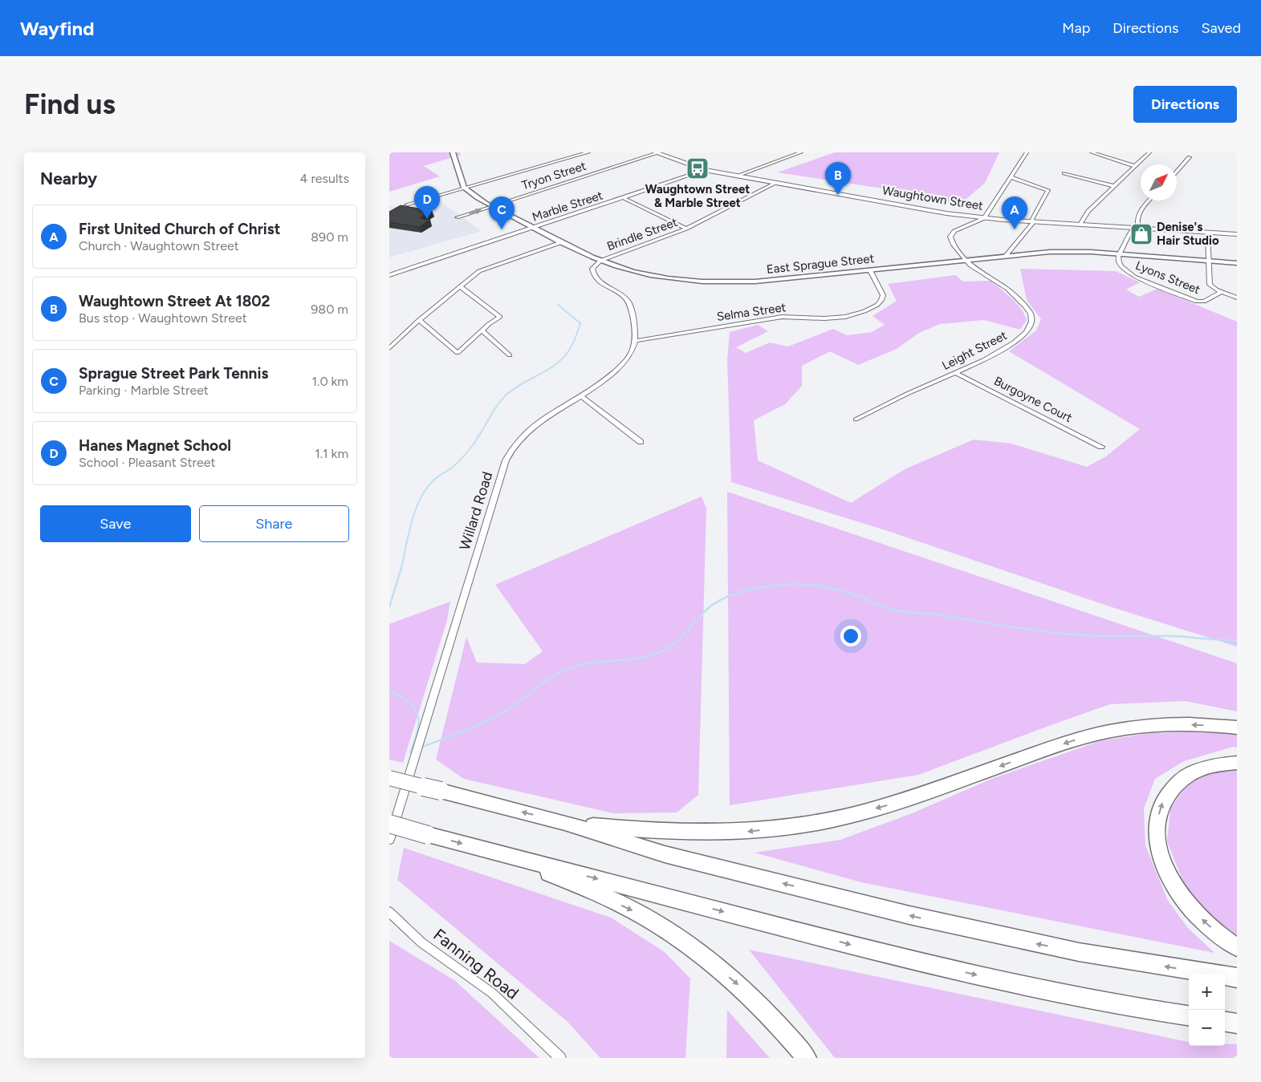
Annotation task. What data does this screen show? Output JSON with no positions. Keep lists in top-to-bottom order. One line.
{"streets":{"main road":["Waughtown Street"],"street":["Tryon Street","Marble Street","Brindle Street","East Sprague Street","Lyons Street","Selma Street","Leight Street","Burgoyne Court","Willard Road","Fanning Road"]},"crossings":[["Tryon Street","Waughtown Street"],["Tryon Street","East Sprague Street"],["Waughtown Street","Marble Street"],["Waughtown Street","Brindle Street"],["Waughtown Street","Lyons Street"],["Waughtown Street","Leight Street"],["Marble Street","East Sprague Street"],["Brindle Street","East Sprague Street"],["East Sprague Street","Lyons Street"],["East Sprague Street","Selma Street"],["East Sprague Street","Leight Street"],["Selma Street","Willard Road"],["Leight Street","Burgoyne Court"]],"places":{"bus stop":["Waughtown Street & Marble Street"],"shop":["Denise's Hair Studio"]},"north":"top right","page":{"header":"Wayfind","nav":["Map","Directions","Saved"],"buttons":["Directions",["Save","Share"]],"title":"Find us","heading":["Nearby","4 results"],"pins":["B","D","A","C"],"list":[{"mark":"A","name":"First United Church of Christ","note":"Church · Waughtown Street","value":"890 m"},{"mark":"B","name":"Waughtown Street At 1802","note":"Bus stop · Waughtown Street","value":"980 m"},{"mark":"C","name":"Sprague Street Park Tennis","note":"Parking · Marble Street","value":"1.0 km"},{"mark":"D","name":"Hanes Magnet School","note":"School · Pleasant Street","value":"1.1 km"}],"map_buttons":["+","−"]}}
